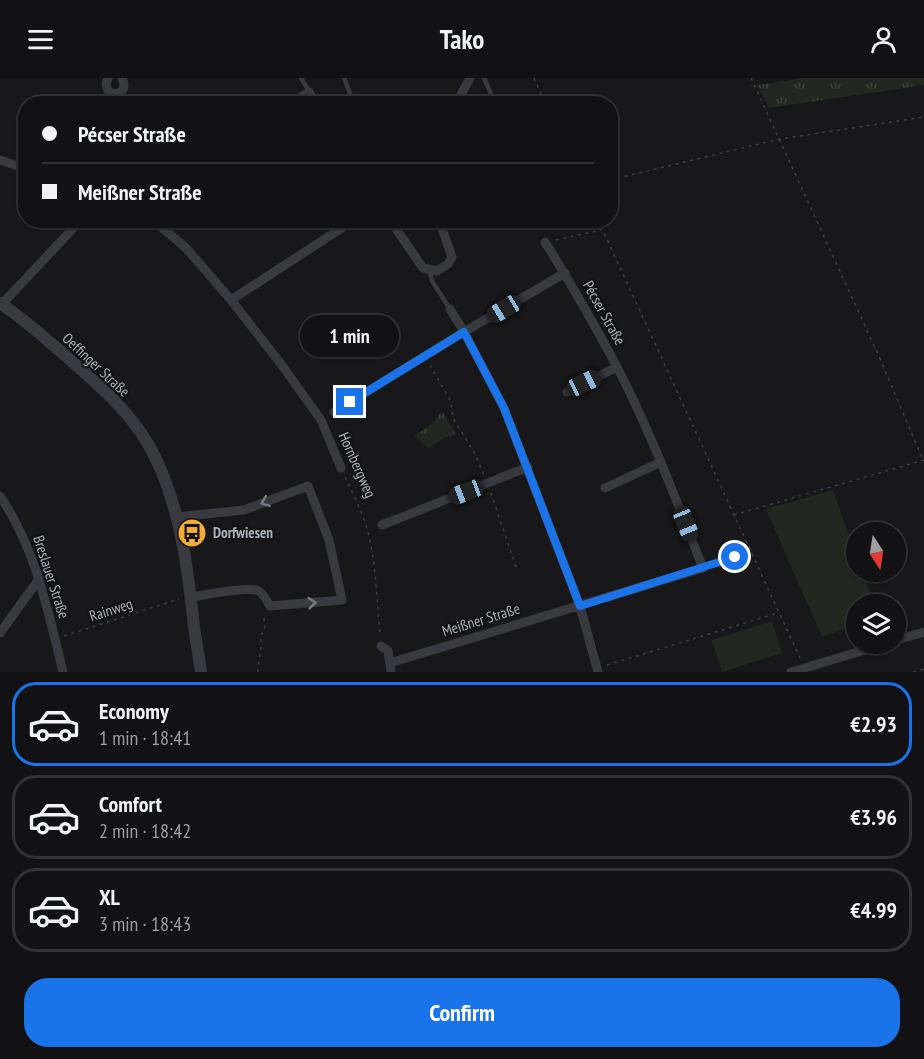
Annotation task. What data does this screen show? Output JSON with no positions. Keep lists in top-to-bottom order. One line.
{"streets":{"street":["Pécser Straße","Oeffinger Straße","Hornbergweg","Breslauer Straße","Meißner Straße"],"path":["Rainweg"]},"crossings":[["Breslauer Straße","Rainweg"]],"places":{"bus stop":["Dorfwiesen"]},"north":"bottom","page":{"header":"Tako","banner":["Pécser Straße","Meißner Straße"],"bubble":"1 min","list":[{"name":"Economy","note":"1 min · 18:41","value":"€2.93"},{"name":"Comfort","note":"2 min · 18:42","value":"€3.96"},{"name":"XL","note":"3 min · 18:43","value":"€4.99"}],"buttons":"Confirm"}}
